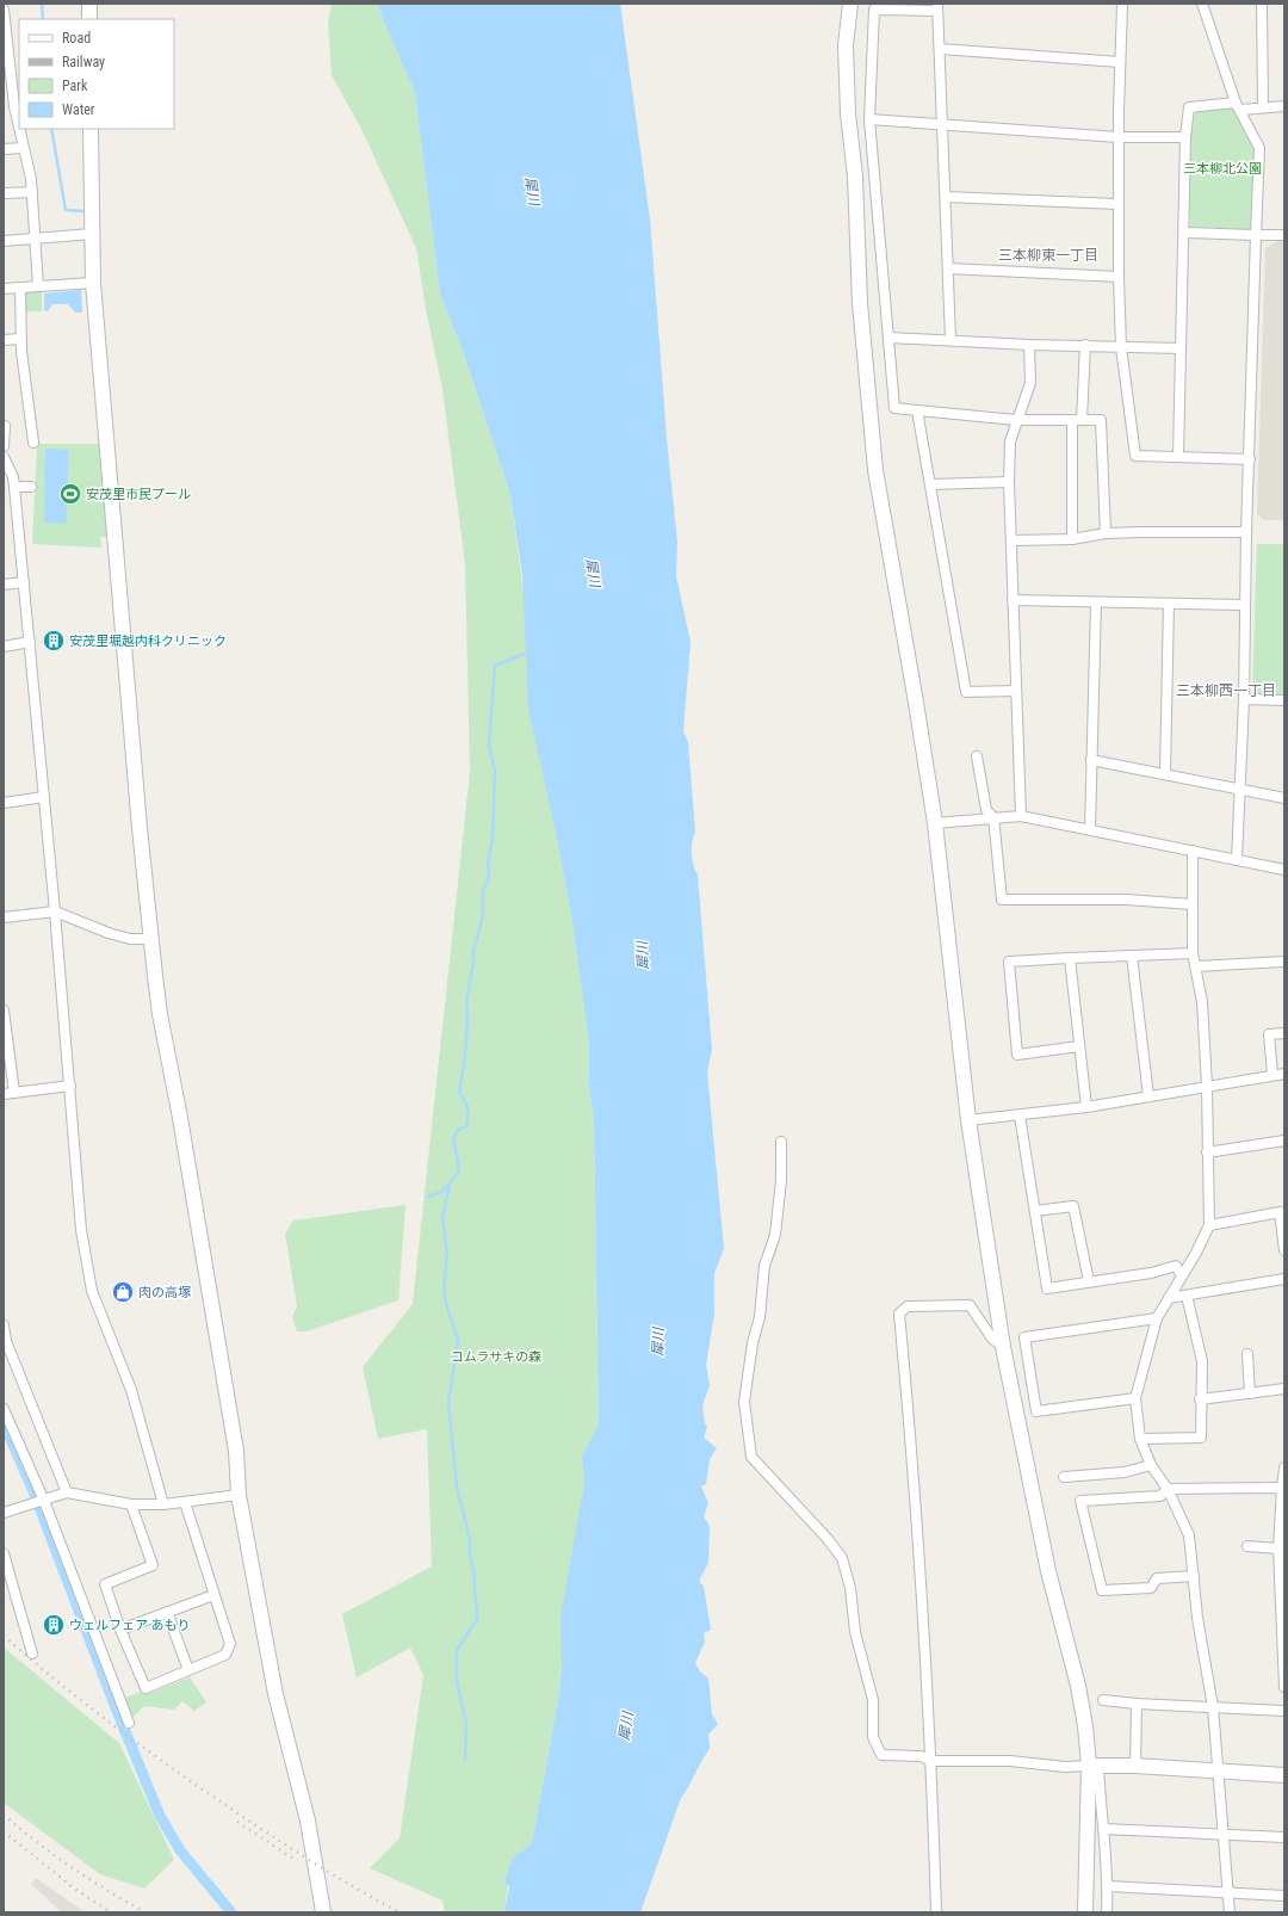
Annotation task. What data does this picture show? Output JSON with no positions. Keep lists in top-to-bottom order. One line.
{"districts":["三本柳東一丁目","三本柳西一丁目"],"water":["犀川"],"parks":["三本柳北公園","コムラサキの森"],"places":{"sports":["安茂里市民プール"],"building":["安茂里堀越内科クリニック","ウェルフェア あもり"],"shop":["肉の高塚"]},"legend":["Road","Railway","Park","Water"]}
